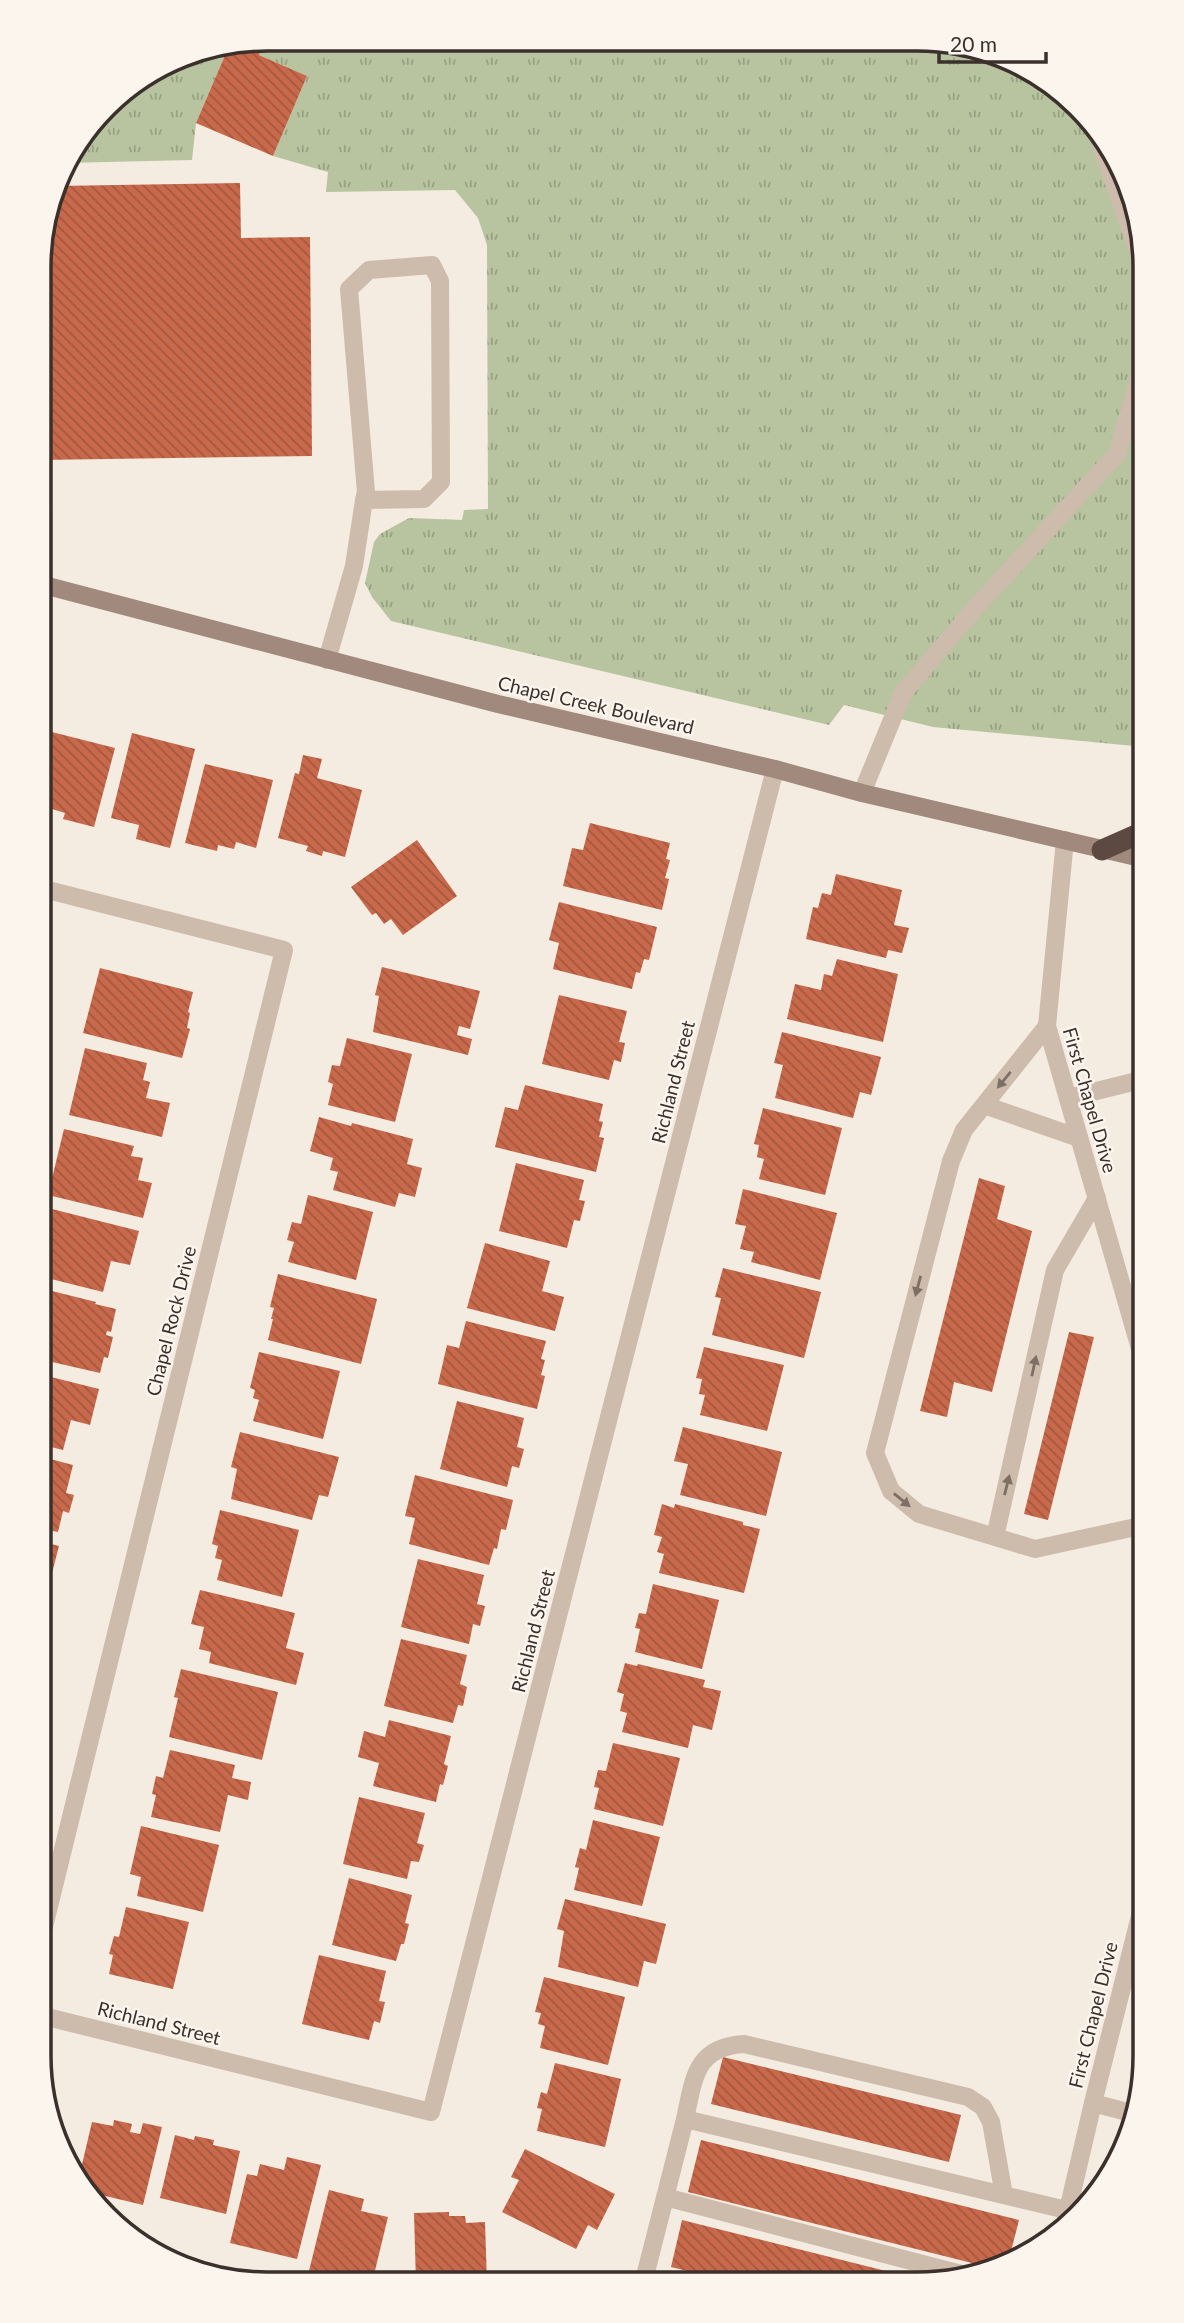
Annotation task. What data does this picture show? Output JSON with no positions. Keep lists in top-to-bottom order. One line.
{"streets":{"street":["Chapel Creek Boulevard","Richland Street","First Chapel Drive","Chapel Rock Drive"]},"crossings":[["Chapel Creek Boulevard","Richland Street"],["Chapel Creek Boulevard","First Chapel Drive"]],"scale_bar":"20 m"}
